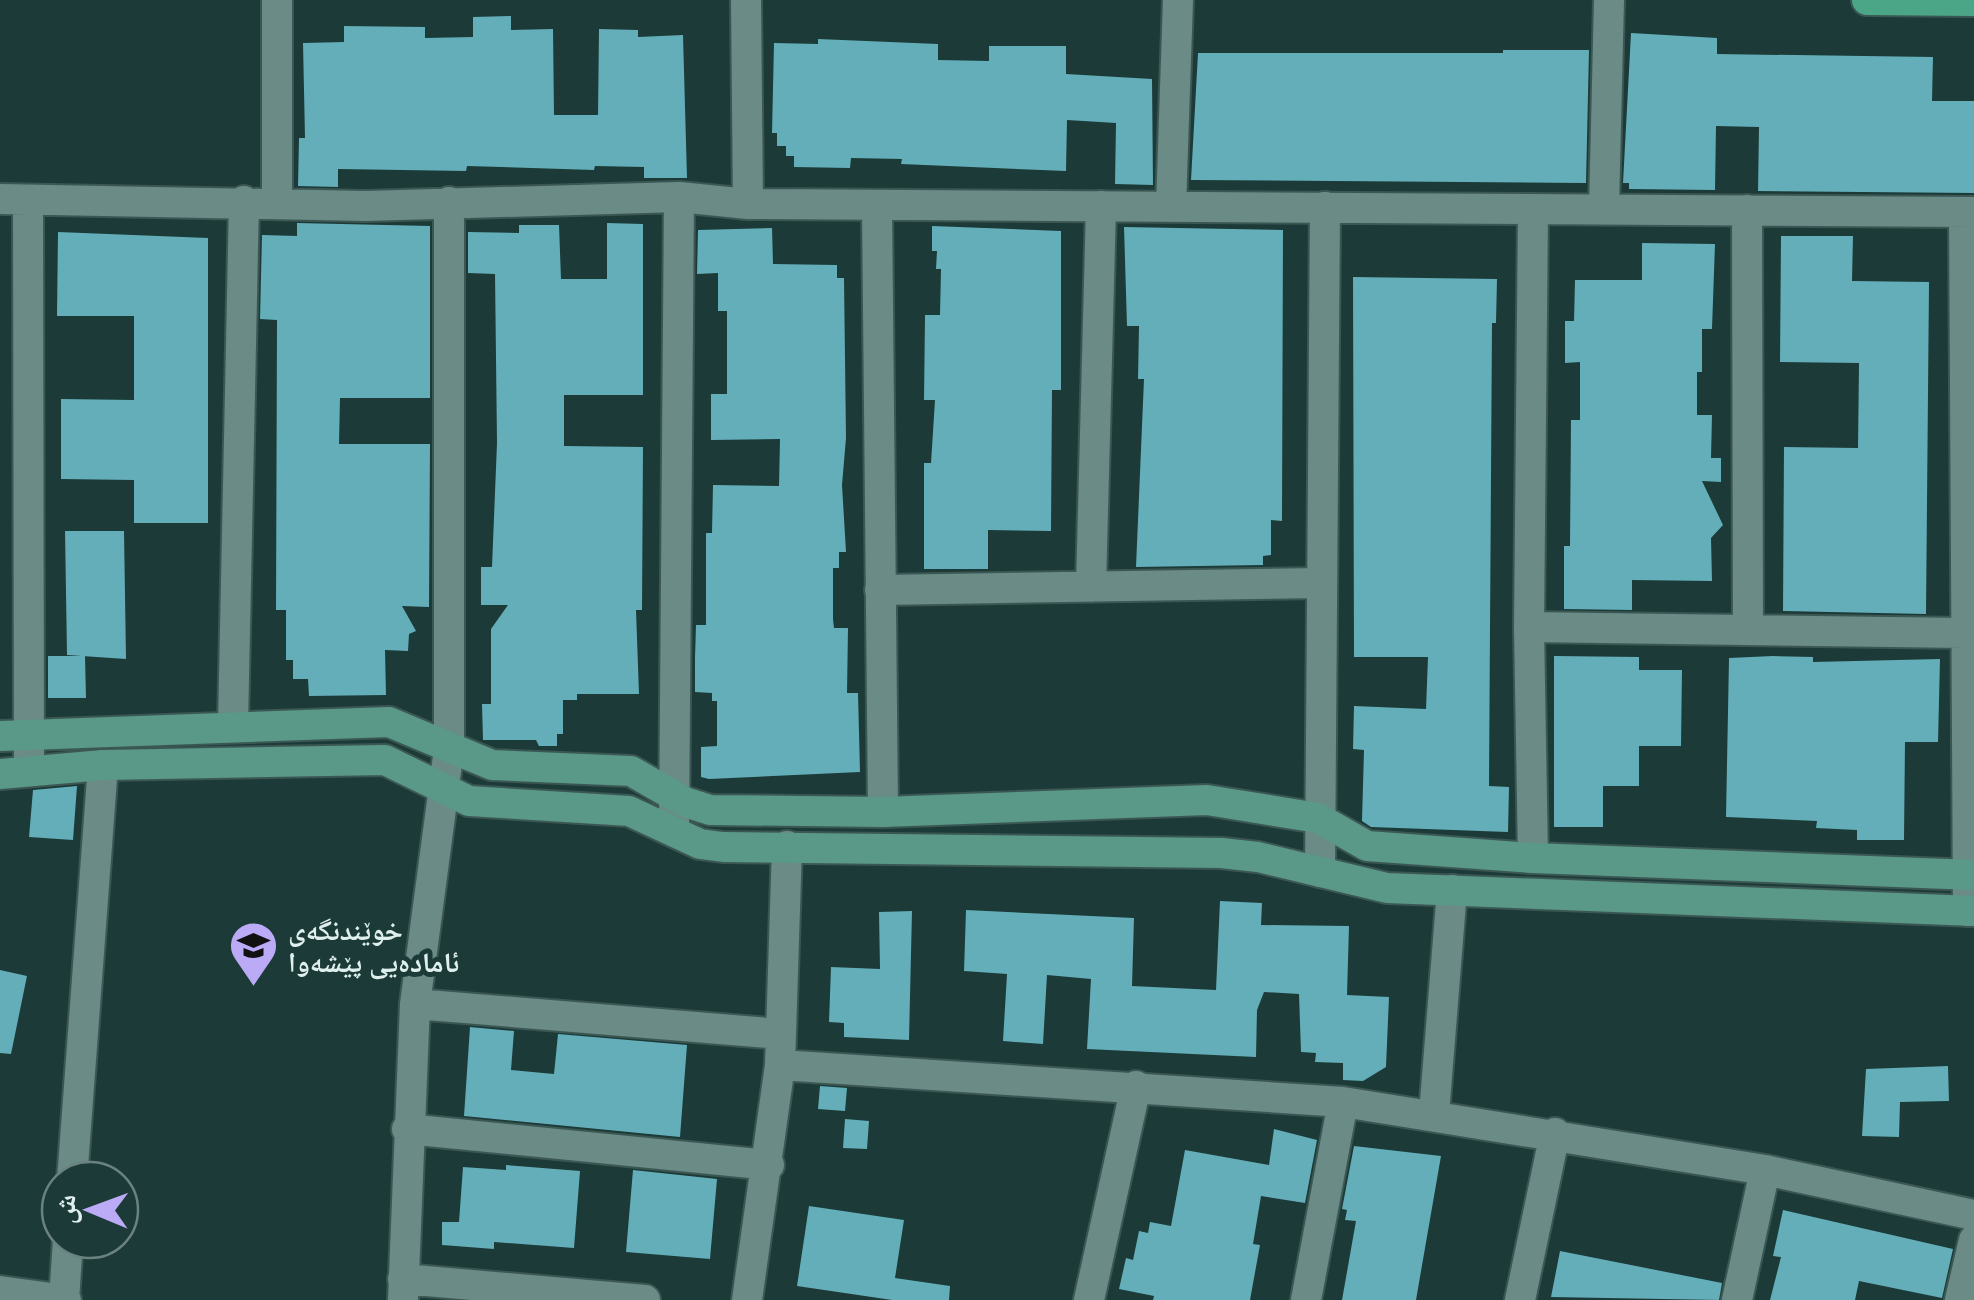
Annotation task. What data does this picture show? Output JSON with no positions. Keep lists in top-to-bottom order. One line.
{"places":{"school or university":["خوێندنگەی ئامادەیی پێشەوا"]},"north":"left"}
